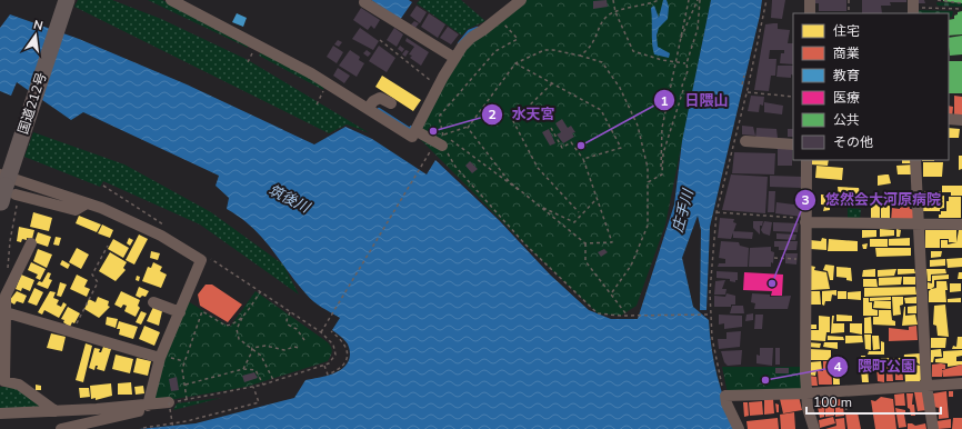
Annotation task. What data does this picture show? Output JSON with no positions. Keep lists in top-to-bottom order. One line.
{"streets":{"highway":["国道212号"]},"water":["筑後川","庄手川"],"places":["水天宮","日隈山","悠然会大河原病院","隈町公園"],"legend":["住宅","商業","教育","医療","公共","その他"],"scale_bar":"100 m","north":"top"}
